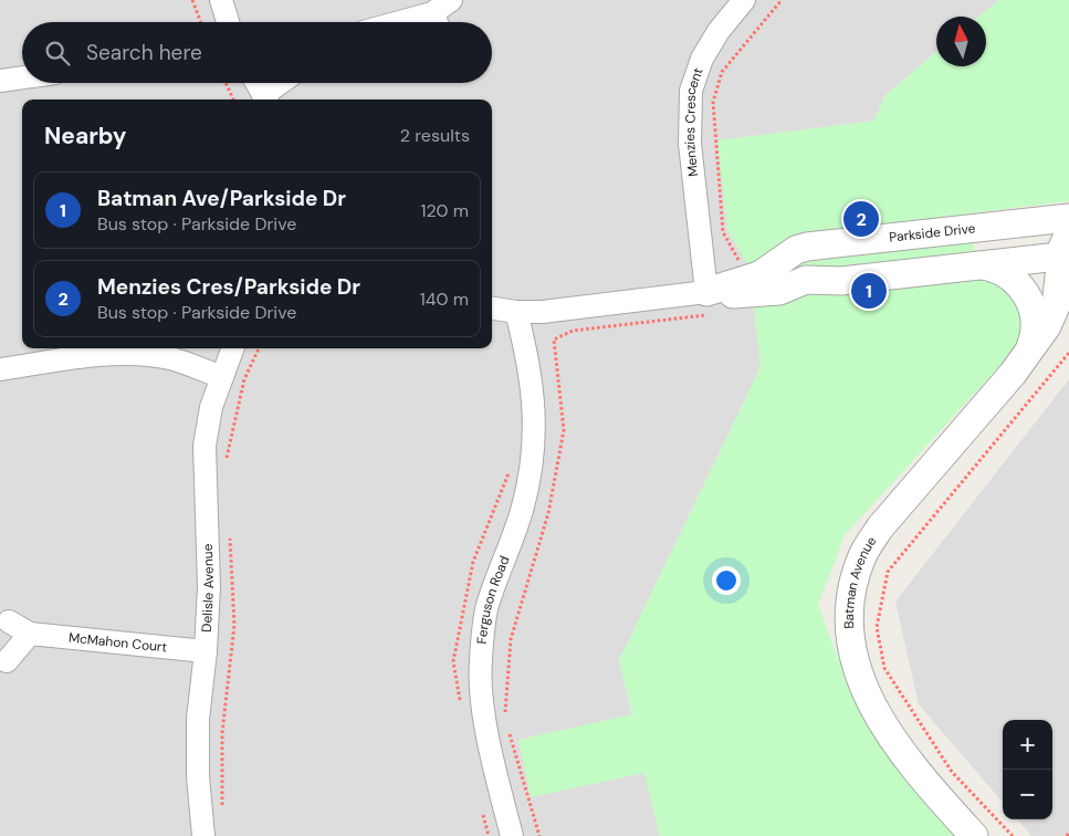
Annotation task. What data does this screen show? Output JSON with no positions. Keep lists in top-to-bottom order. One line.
{"streets":{"street":["Menzies Crescent","Parkside Drive","Batman Avenue","Delisle Avenue","Ferguson Road","McMahon Court"]},"crossings":[["Menzies Crescent","Parkside Drive"],["Parkside Drive","Batman Avenue"],["Parkside Drive","Ferguson Road"],["Delisle Avenue","McMahon Court"]],"north":"top","page":{"search":"Search here","heading":["Nearby","2 results"],"list":[{"mark":"1","name":"Batman Ave/Parkside Dr","note":"Bus stop · Parkside Drive","value":"120 m"},{"mark":"2","name":"Menzies Cres/Parkside Dr","note":"Bus stop · Parkside Drive","value":"140 m"}],"pins":["2","1"],"map_buttons":["+","−"]}}
